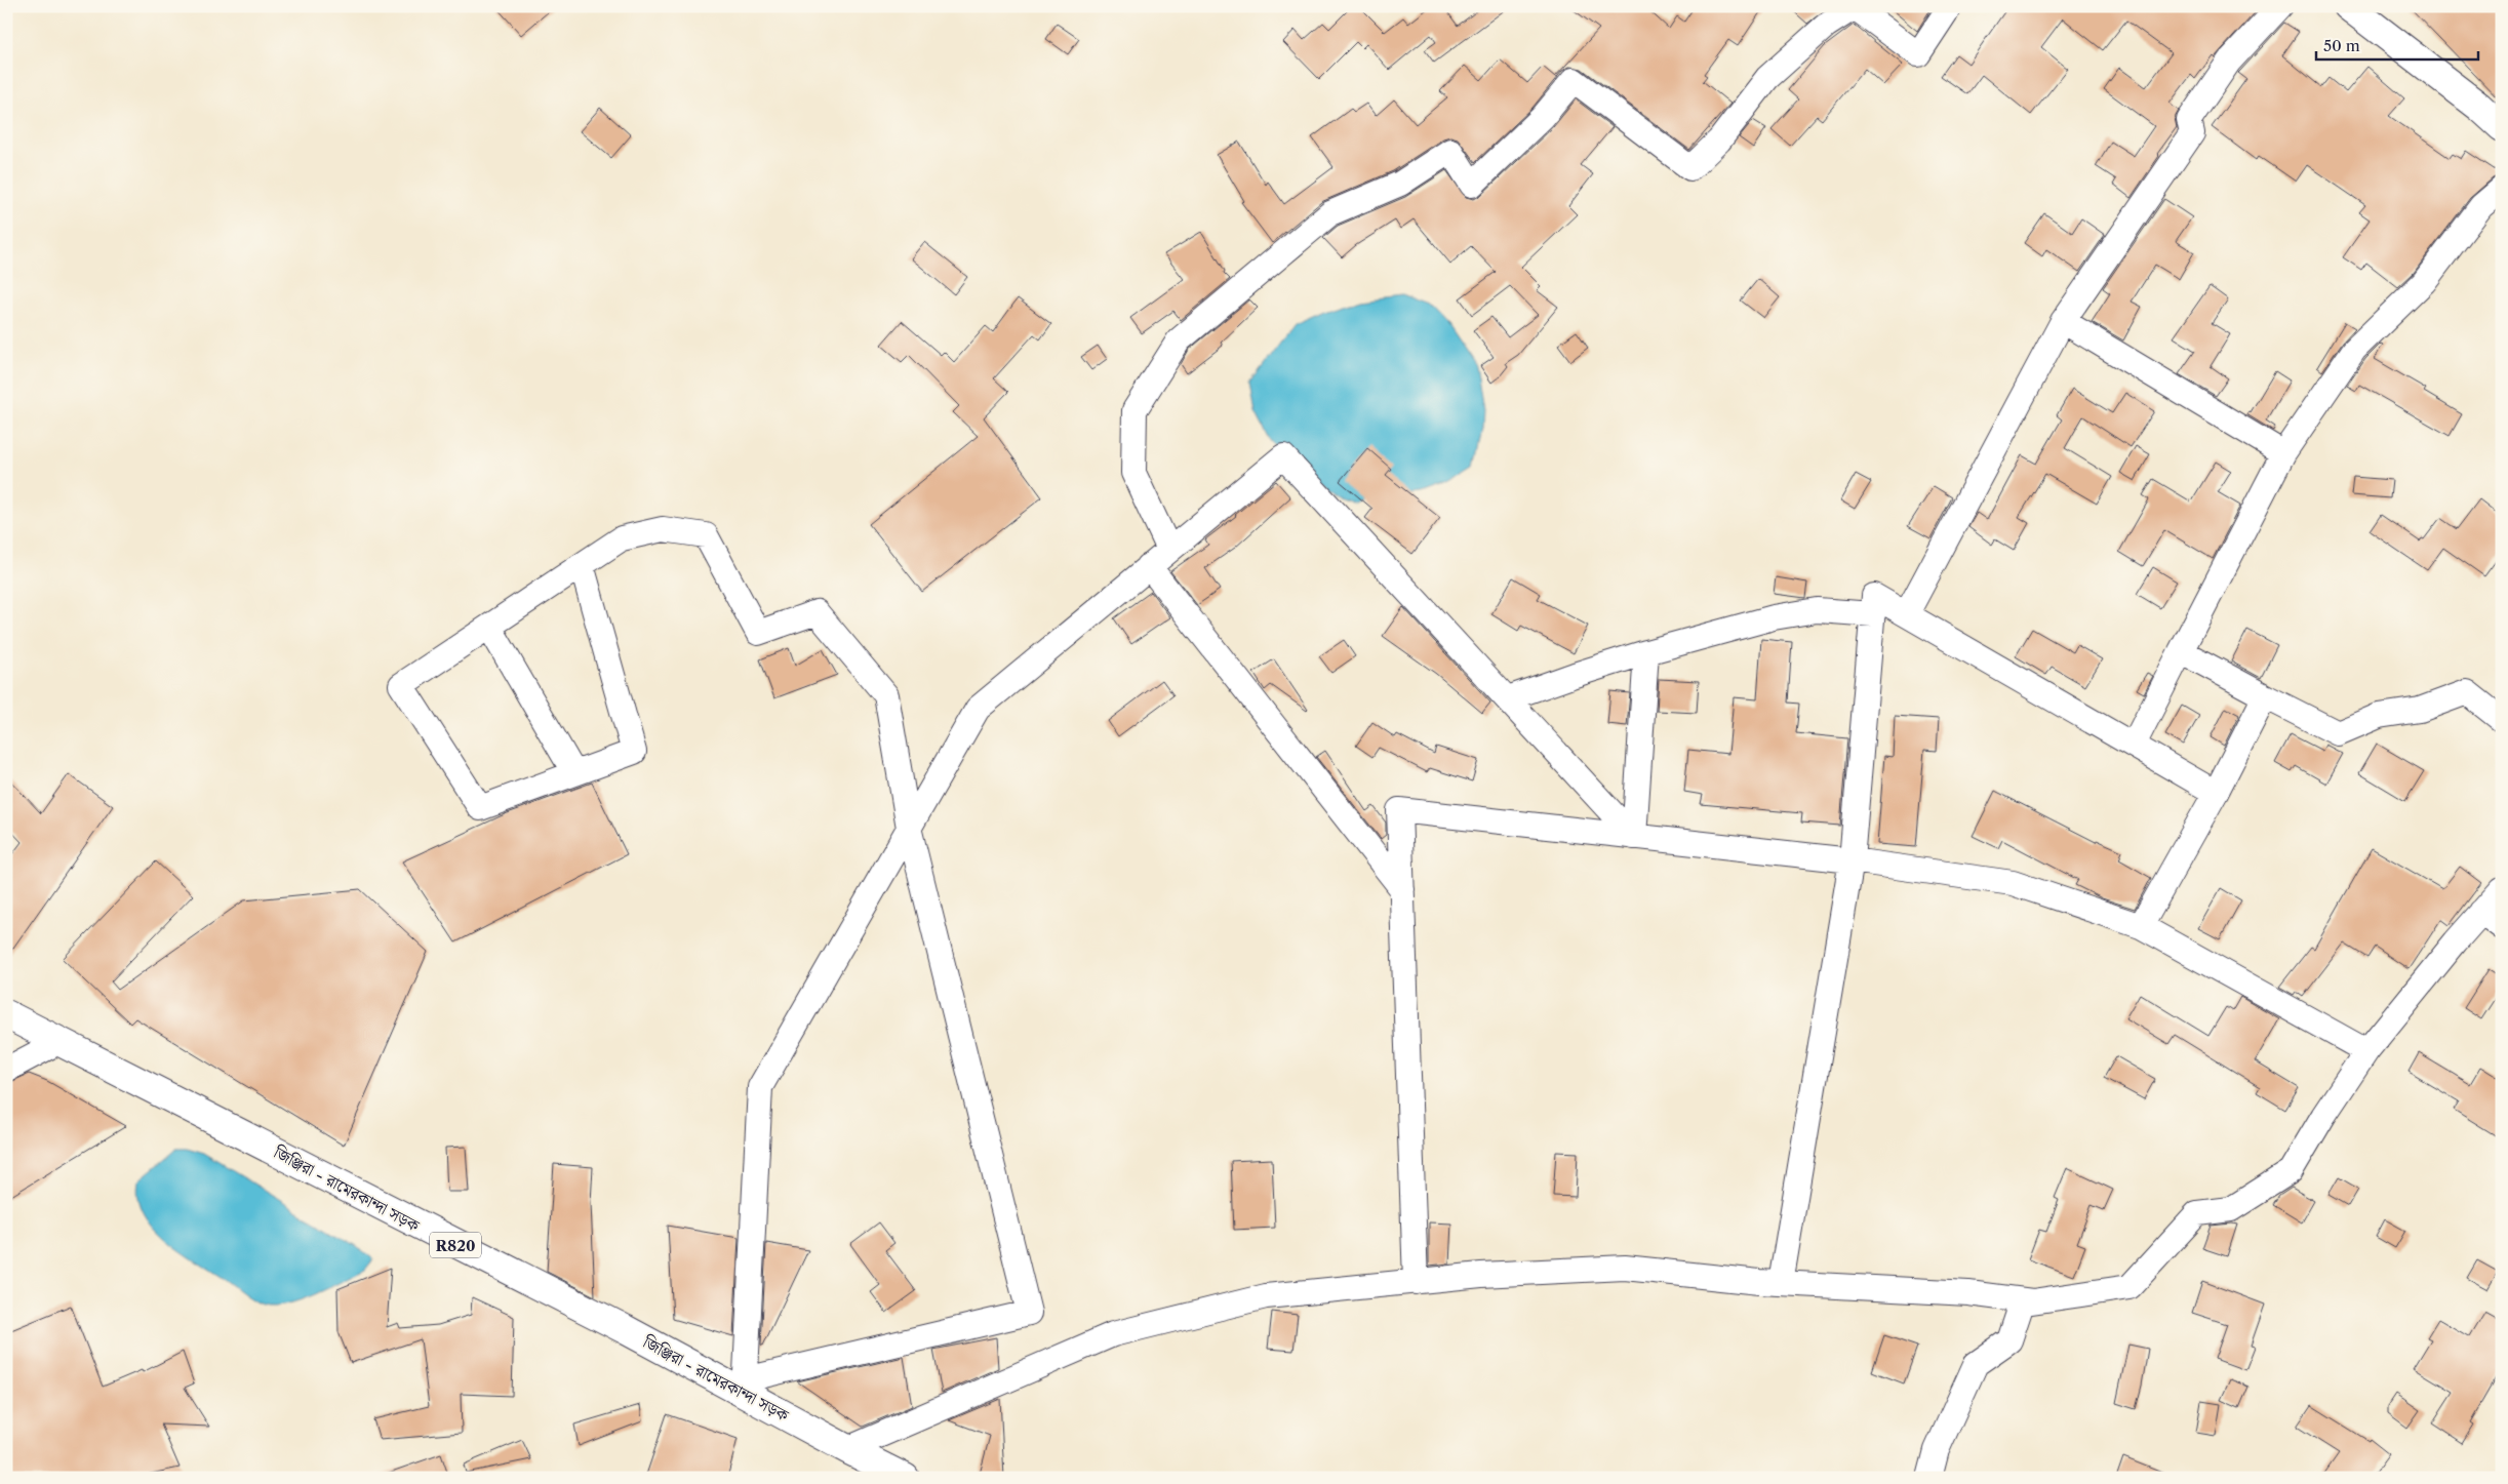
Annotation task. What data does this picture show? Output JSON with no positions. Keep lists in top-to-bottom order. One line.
{"streets":{"main road":["জিঞ্জিরা - রামেরকান্দা সড়ক","R820"]},"scale_bar":"50 m"}
